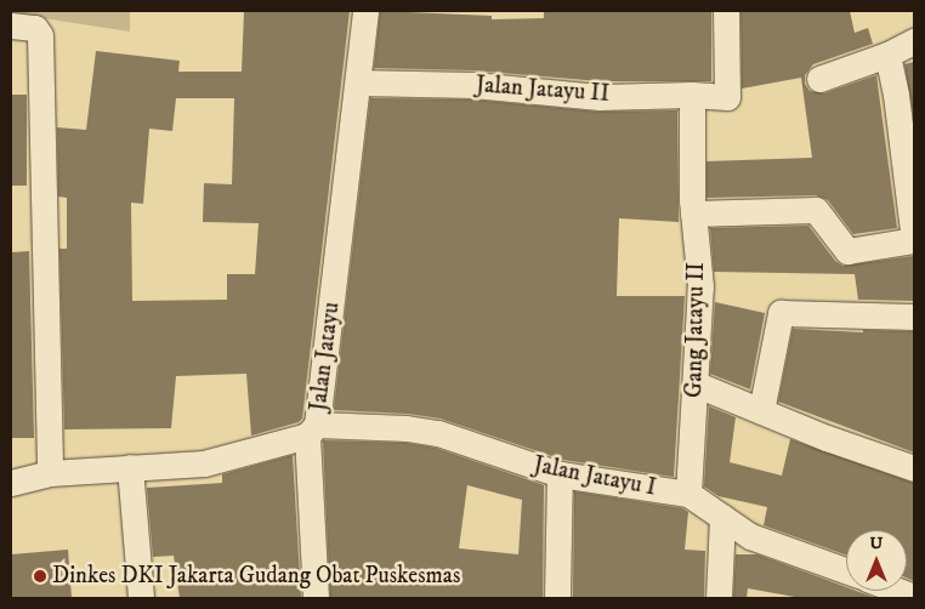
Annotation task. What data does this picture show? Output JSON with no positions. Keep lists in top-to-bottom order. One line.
{"streets":{"street":["Jalan Jatayu II","Gang Jatayu II","Jalan Jatayu","Jalan Jatayu I"]},"crossings":[["Jalan Jatayu II","Gang Jatayu II"],["Jalan Jatayu II","Jalan Jatayu"],["Gang Jatayu II","Jalan Jatayu I"],["Jalan Jatayu","Jalan Jatayu I"]],"places":["Dinkes DKI Jakarta Gudang Obat Puskesmas"],"north":"top"}
